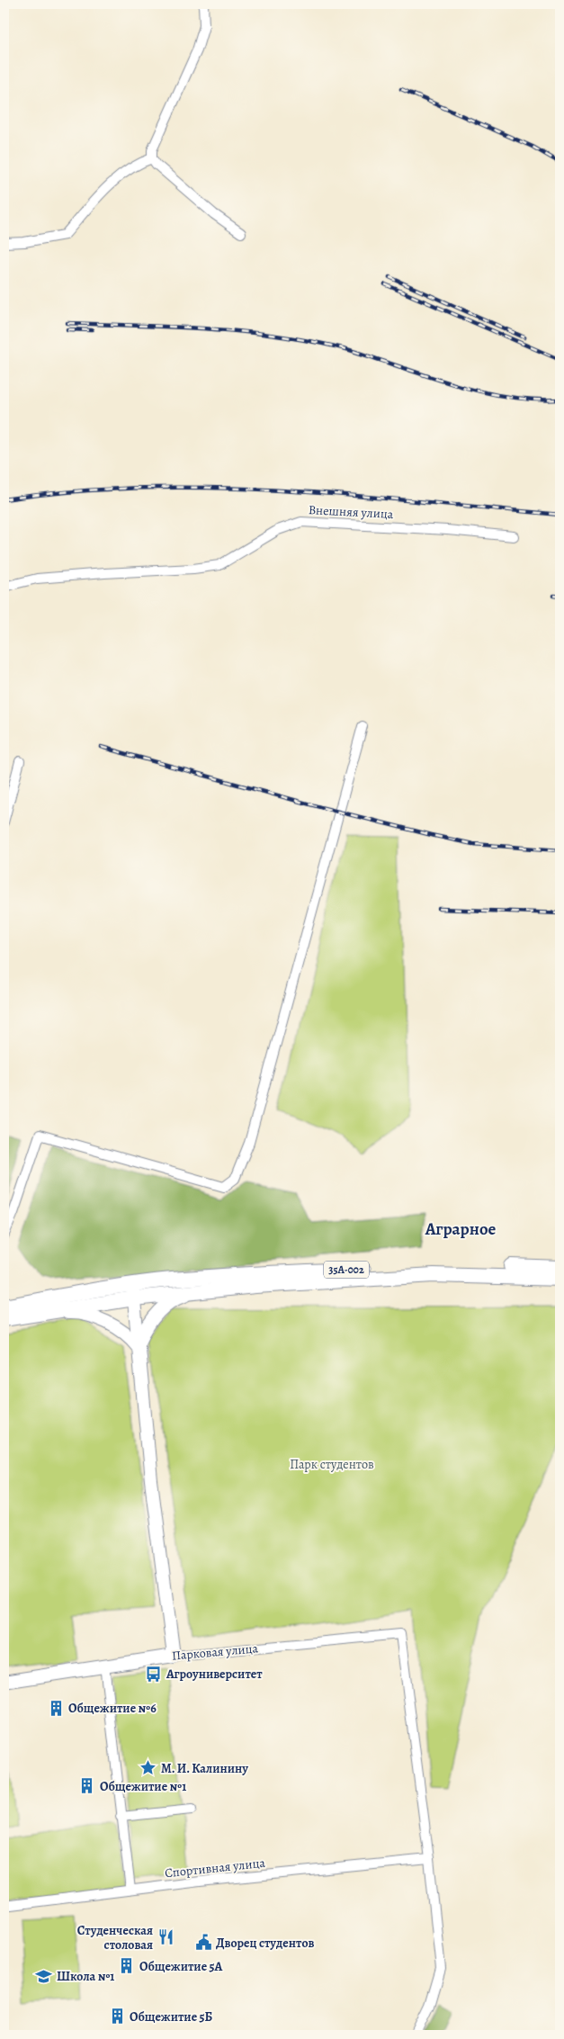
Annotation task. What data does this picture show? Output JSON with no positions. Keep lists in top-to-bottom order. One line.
{"streets":{"main road":["35А-002"],"street":["Внешняя улица","Парковая улица","Спортивная улица"]},"crossings":[["Парковая улица","Спортивная улица"]],"districts":["Аграрное"],"parks":["Парк студентов"],"places":{"bus stop":["Агроуниверситет"],"building":["Общежитие №6","Общежитие №1","Общежитие 5А","Общежитие 5Б"],"place":["М. И. Калинину"],"restaurant":["Студенческая столовая"],"public building":["Дворец студентов"],"school or university":["Школа №1"]}}
